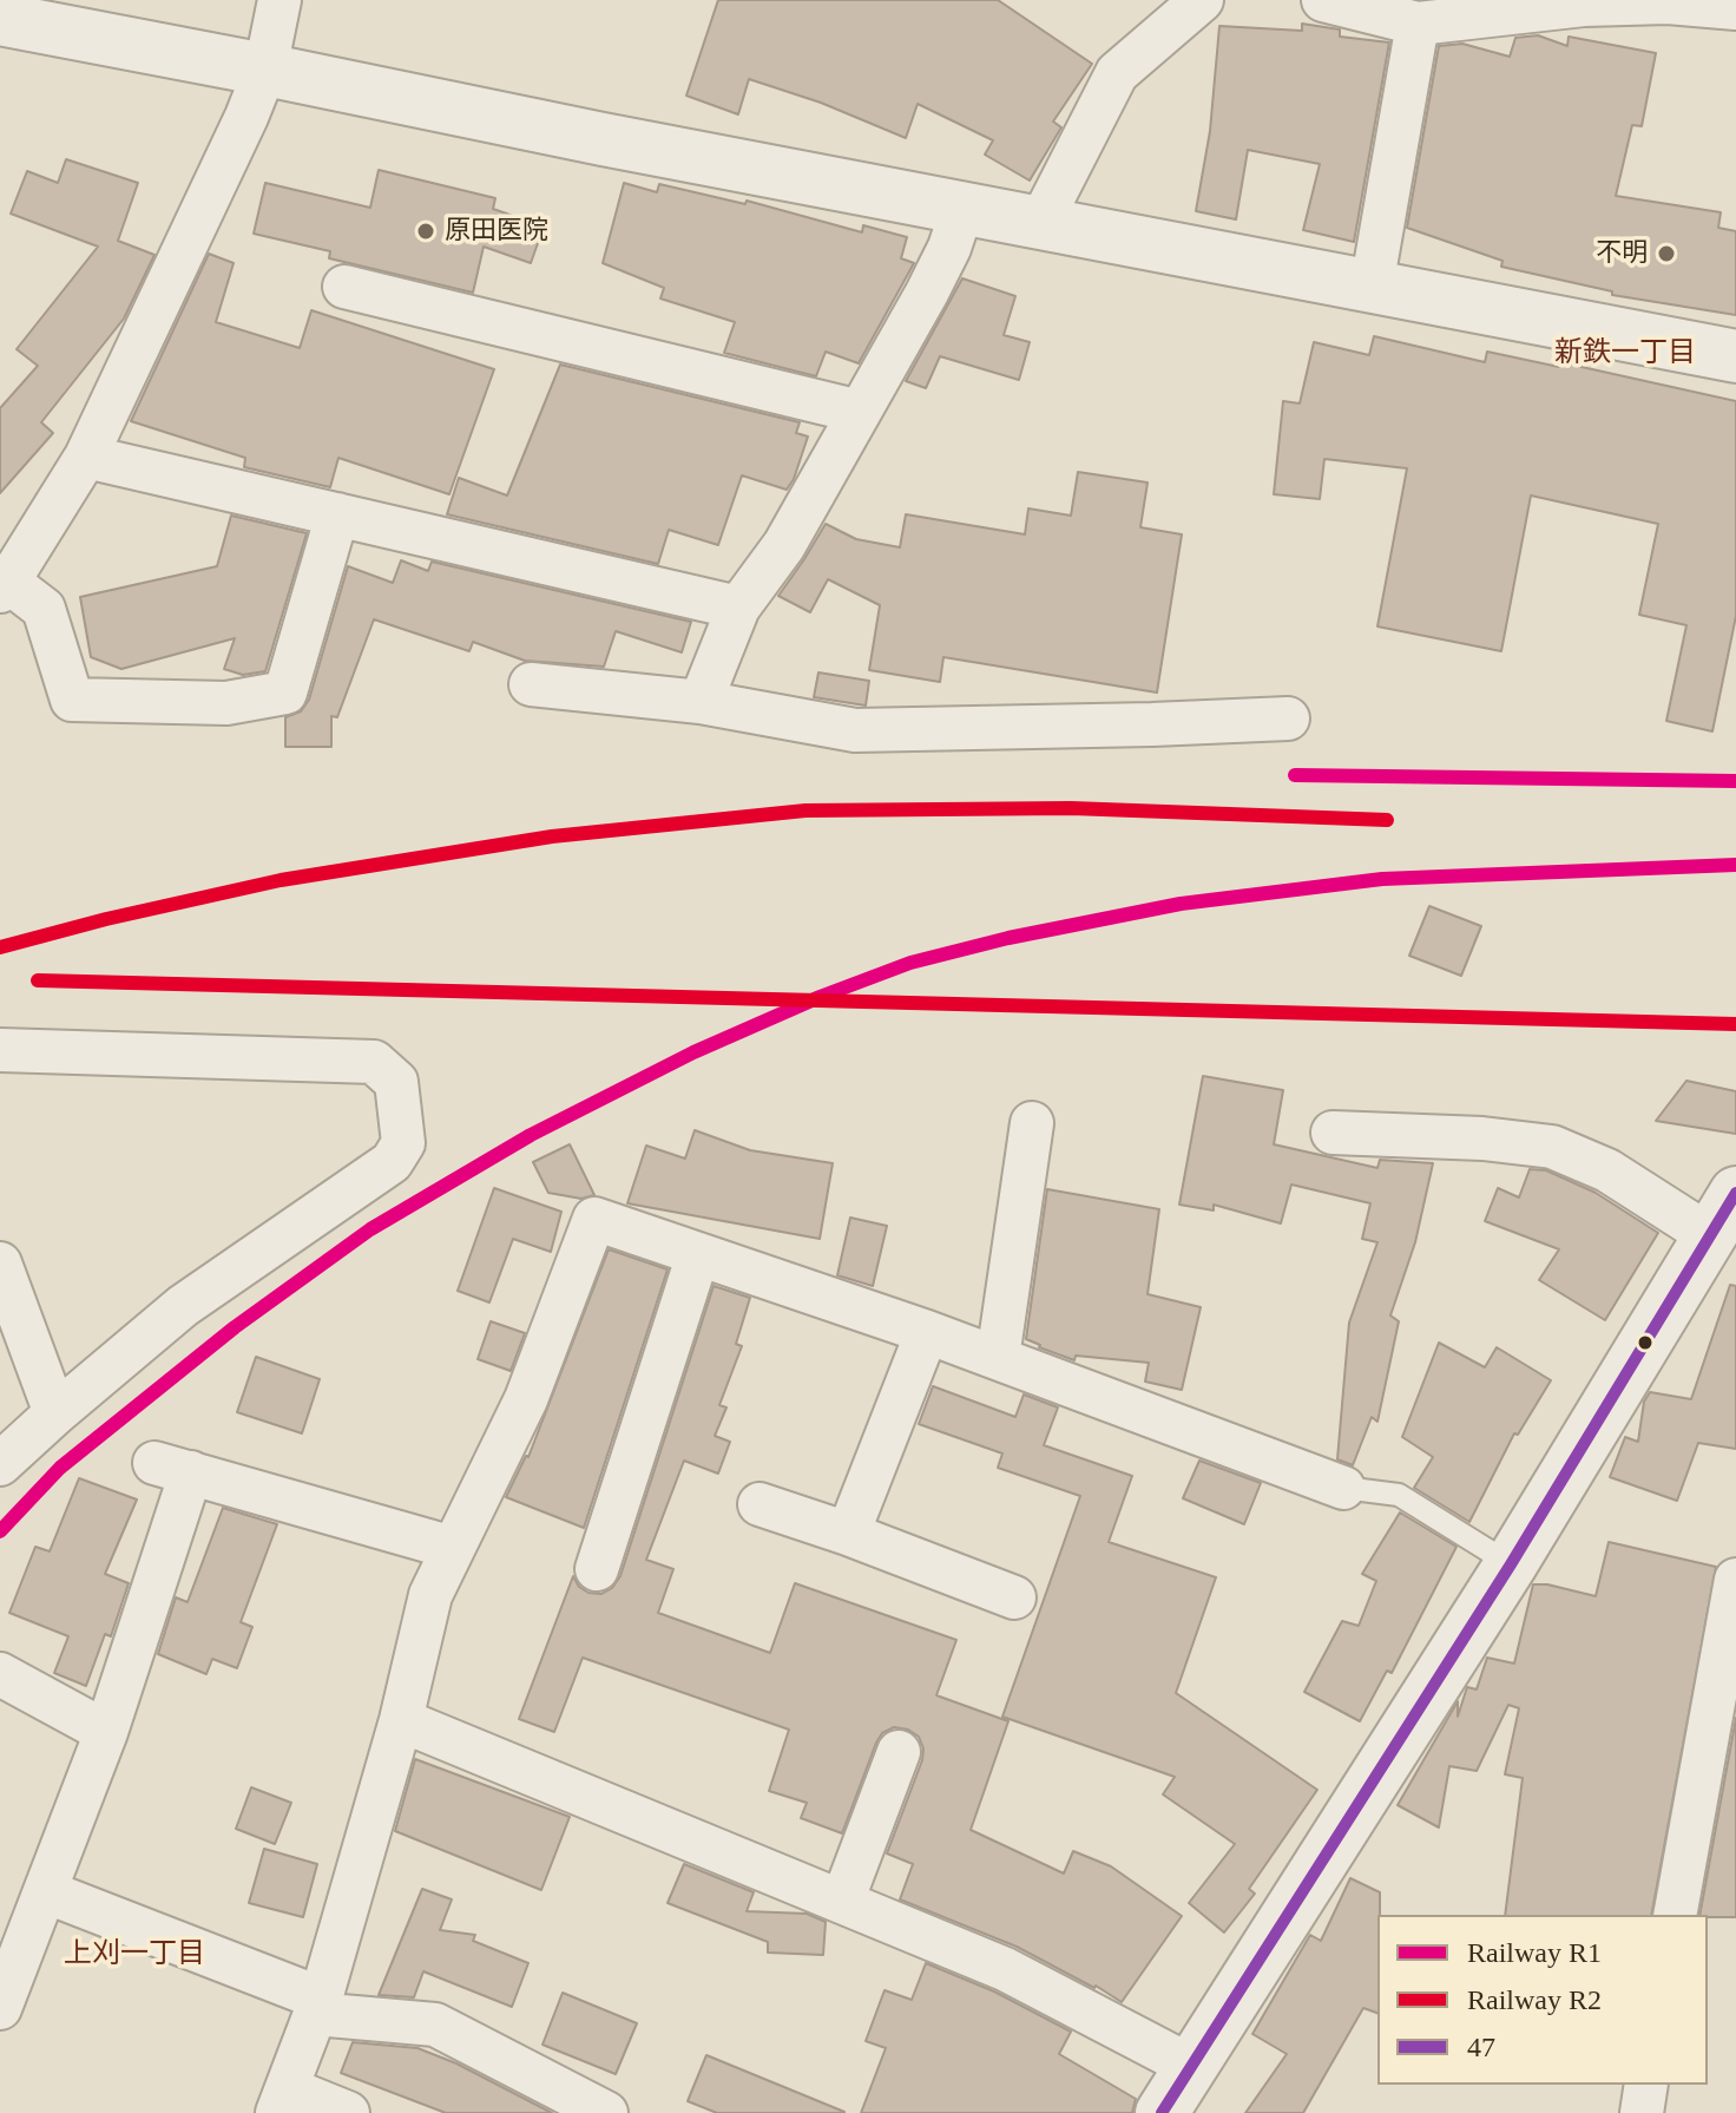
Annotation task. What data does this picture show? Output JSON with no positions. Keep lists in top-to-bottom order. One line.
{"districts":["新鉄一丁目","上刈一丁目"],"places":["原田医院","不明"],"lines":["rail line R1","rail line R2","transit line 47"],"legend":["Railway R1","Railway R2","47"]}
